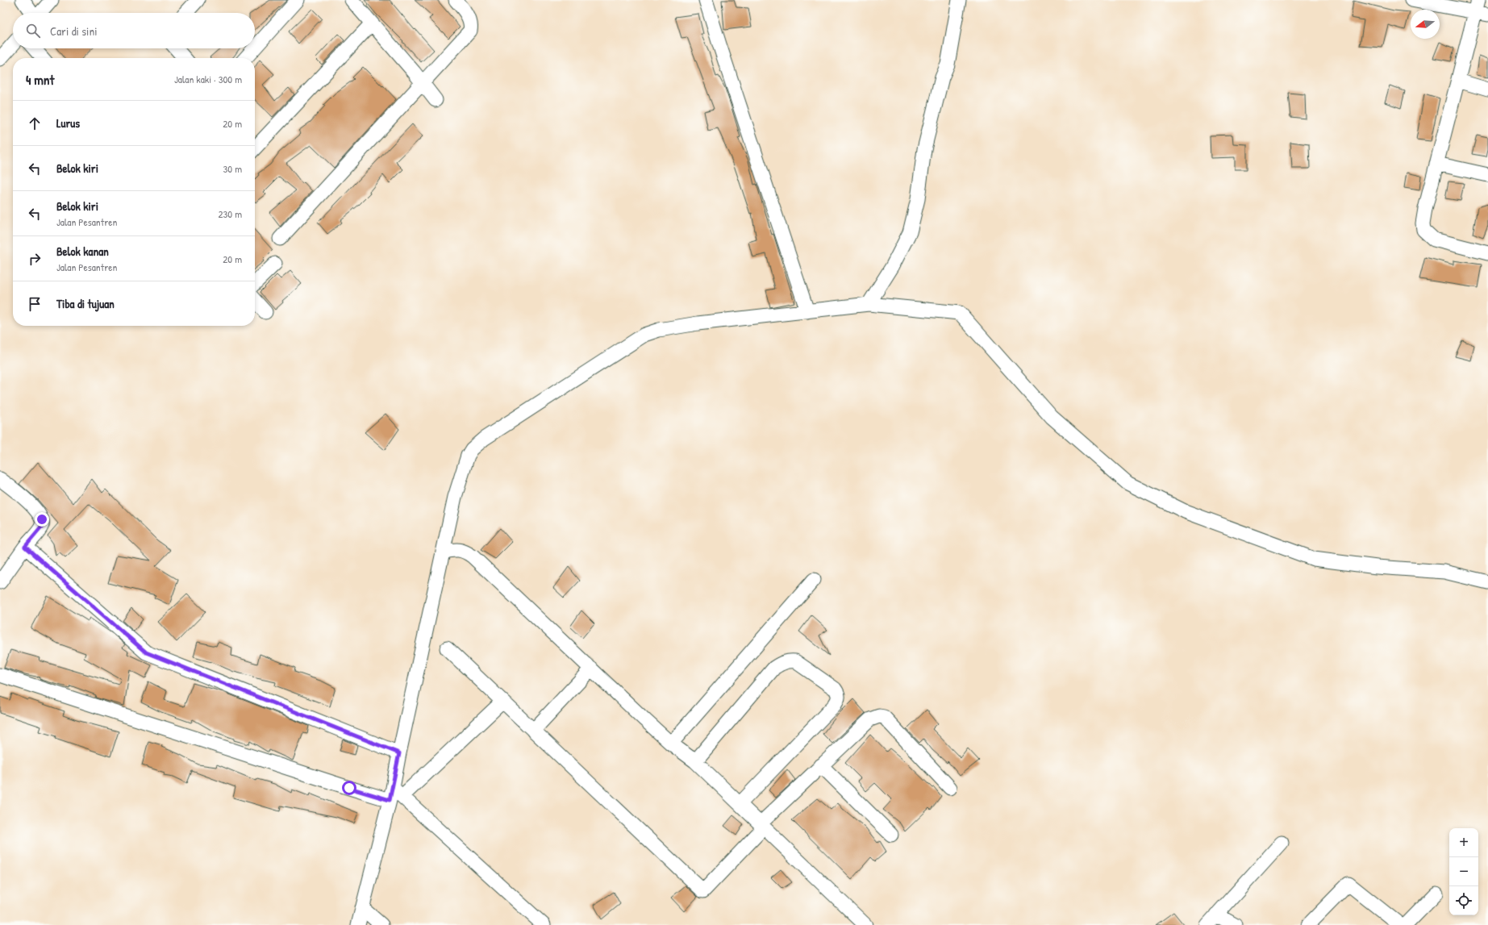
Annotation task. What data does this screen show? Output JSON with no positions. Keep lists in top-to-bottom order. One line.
{"north":"left","page":{"search":"Cari di sini","heading":["4 mnt","Jalan kaki · 300 m"],"list":[["Lurus","20 m"],["Belok kiri","30 m"],["Belok kiri","Jalan Pesantren","230 m"],["Belok kanan","Jalan Pesantren","20 m"],"Tiba di tujuan"],"map_buttons":["+","−"]}}
